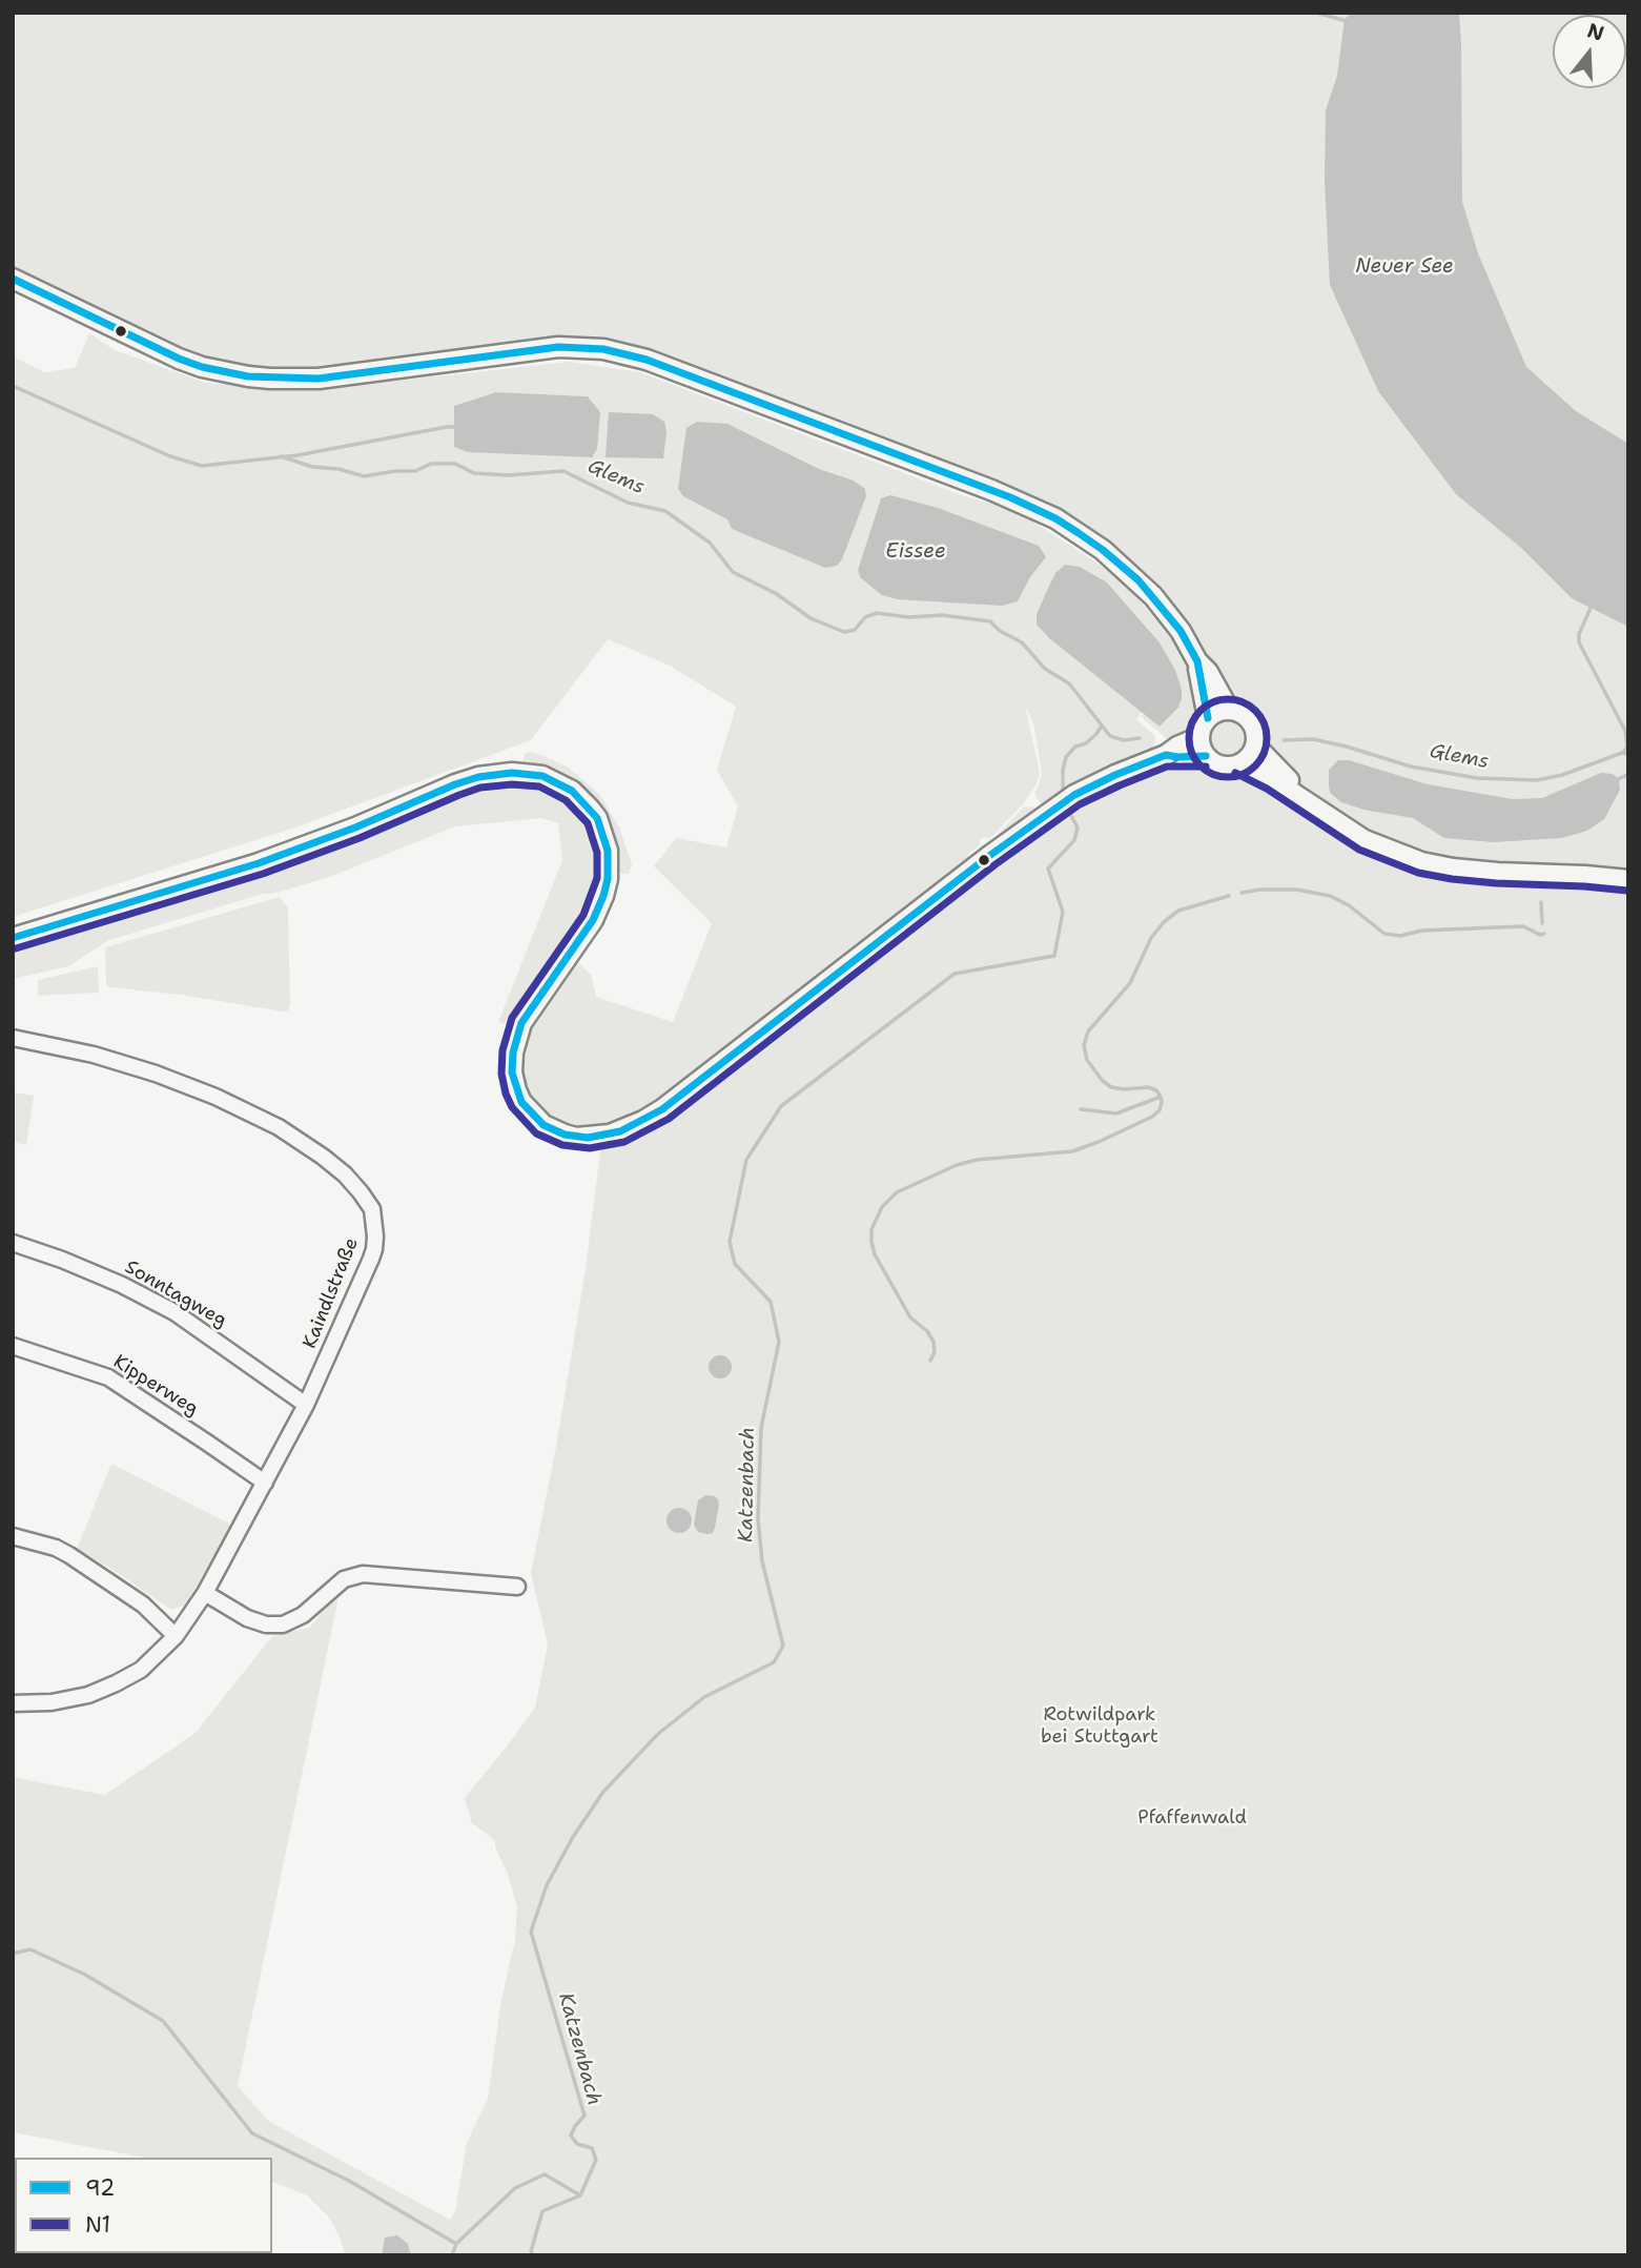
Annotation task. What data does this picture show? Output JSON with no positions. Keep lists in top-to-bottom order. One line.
{"streets":{"street":["Kaindlstraße","Sonntagweg","Kipperweg"]},"crossings":[["Kaindlstraße","Sonntagweg"],["Kaindlstraße","Kipperweg"]],"water":["Neuer See","Glems","Eissee","Katzenbach"],"parks":["Rotwildpark bei Stuttgart","Pfaffenwald"],"lines":["transit line 92","transit line N1"],"legend":["92","N1"],"north":"top"}
